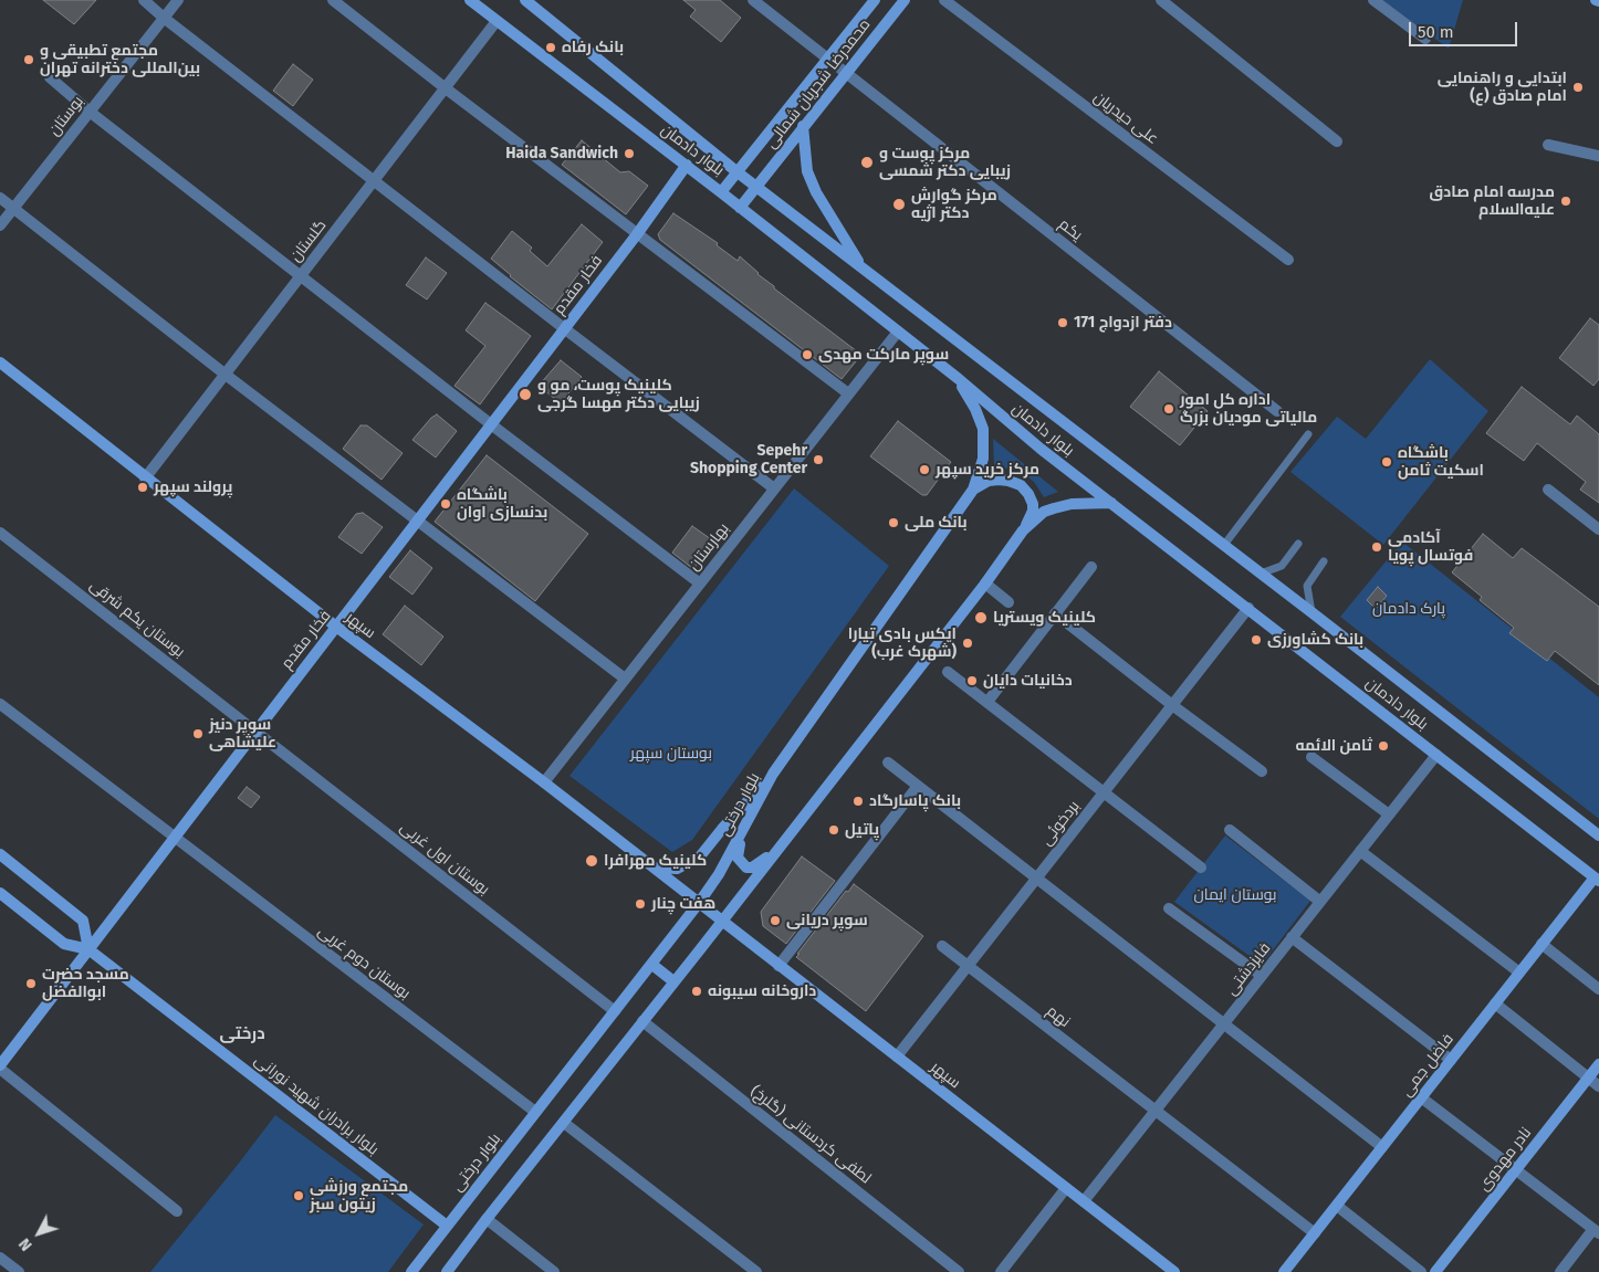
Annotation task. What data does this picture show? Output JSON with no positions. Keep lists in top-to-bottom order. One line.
{"streets":{"main road":["محمدرضا شجریان شمالی","بلوار دادمان","فخار مقدم","سپهر","بلوار درختی","فاضل جمی","بلوار برادران شهید نورانی","نادر مهدوی"],"street":["بوستان","علی حیدریان","یکم","گلستان","بهارستان","بوستان یکم شرقی","بردخوئی","بوستان اول غربی","بوستان دوم غربی","فایزدشتی","نهم","لطفی کردستانی (گلرخ)"]},"crossings":[["محمدرضا شجریان شمالی","بلوار دادمان"],["محمدرضا شجریان شمالی","یکم"],["بلوار دادمان","گلستان"],["بلوار دادمان","فخار مقدم"],["بلوار دادمان","بهارستان"],["بلوار دادمان","بلوار درختی"],["بلوار دادمان","بردخوئی"],["بلوار دادمان","فایزدشتی"],["بلوار دادمان","فاضل جمی"],["گلستان","سپهر"],["فخار مقدم","بوستان یکم شرقی"],["فخار مقدم","سپهر"],["فخار مقدم","بوستان اول غربی"],["فخار مقدم","بوستان دوم غربی"],["فخار مقدم","بلوار برادران شهید نورانی"],["بهارستان","سپهر"],["بوستان یکم شرقی","بوستان اول غربی"],["سپهر","بلوار درختی"],["سپهر","بردخوئی"],["سپهر","فایزدشتی"],["بلوار درختی","بوستان اول غربی"],["بلوار درختی","بوستان دوم غربی"],["بلوار درختی","بلوار برادران شهید نورانی"],["بردخوئی","نهم"],["فایزدشتی","نهم"],["نهم","فاضل جمی"]],"districts":["درختی"],"parks":["پارک دادمان","بوستان سپهر","بوستان ایمان"],"places":["بانک رفاه","مجتمع تطبیقی و بین‌المللی دخترانه تهران","ابتدایی و راهنمایی امام صادق (ع)","Haida Sandwich","مرکز پوست و زیبایی دکتر شمسی","مدرسه امام صادق علیه‌السلام","مرکز گوارش دکتر اژیه","دفتر ازدواج 171","سوپر مارکت مهدی","کلینیک پوست، مو و زیبایی دکتر مهسا گرجی","اداره کل امور مالیاتی مودیان بزرگ","Sepehr Shopping Center","باشگاه اسکیت ثامن","مرکز خرید سپهر","پرولند سپهر","باشگاه بدنسازی اوان","بانک ملی","آکادمی فوتسال پویا","کلینیک ویستریا","بانک کشاورزی","ایکس بادی تیارا (شهرک غرب)","دخانیات دایان","سوپر دنيز عليشاهى","ثامن الائمه","بانک پاسارگاد","پاتیل","کلینیک مهرافرا","هفت چنار","سوپر دریانی","مسجد حضرت ابوالفضل","داروخانه سیبونه","مجتمع ورزشی زیتون سبز"],"scale_bar":"50 m","north":"bottom left"}
